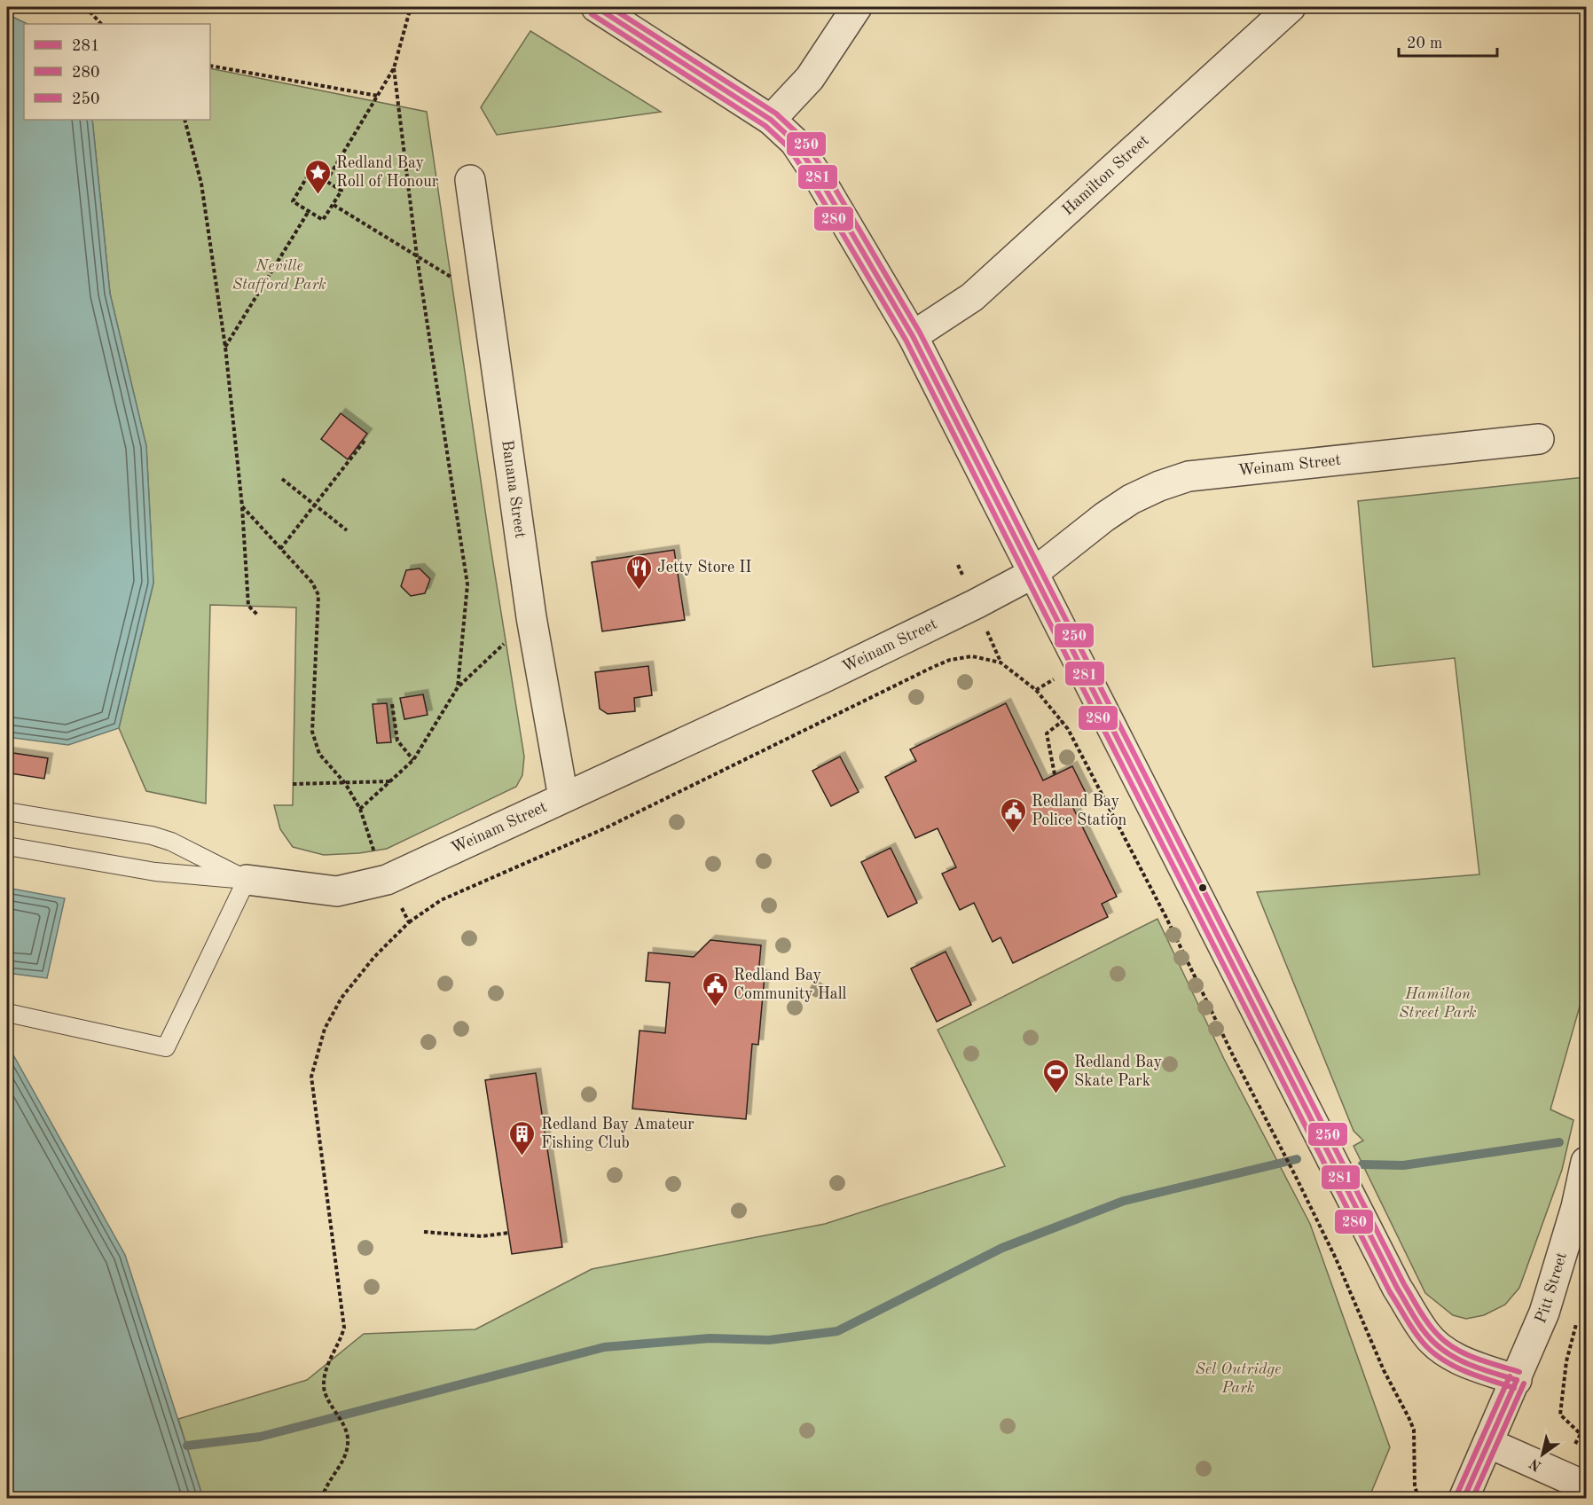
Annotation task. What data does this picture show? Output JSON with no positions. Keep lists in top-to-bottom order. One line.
{"streets":{"street":["Hamilton Street","Weinam Street","Banana Street","Pitt Street"]},"crossings":[["Weinam Street","Banana Street"]],"parks":["Neville Stafford Park","Hamilton Street Park","Sel Outridge Park"],"places":{"place":["Redland Bay Roll of Honour"],"restaurant":["Jetty Store II"],"public building":["Redland Bay Police Station","Redland Bay Community Hall"],"sports":["Redland Bay Skate Park"],"building":["Redland Bay Amateur Fishing Club"]},"lines":["transit line 281","transit line 250","transit line 280"],"legend":["281","280","250"],"scale_bar":"20 m","north":"bottom left"}
